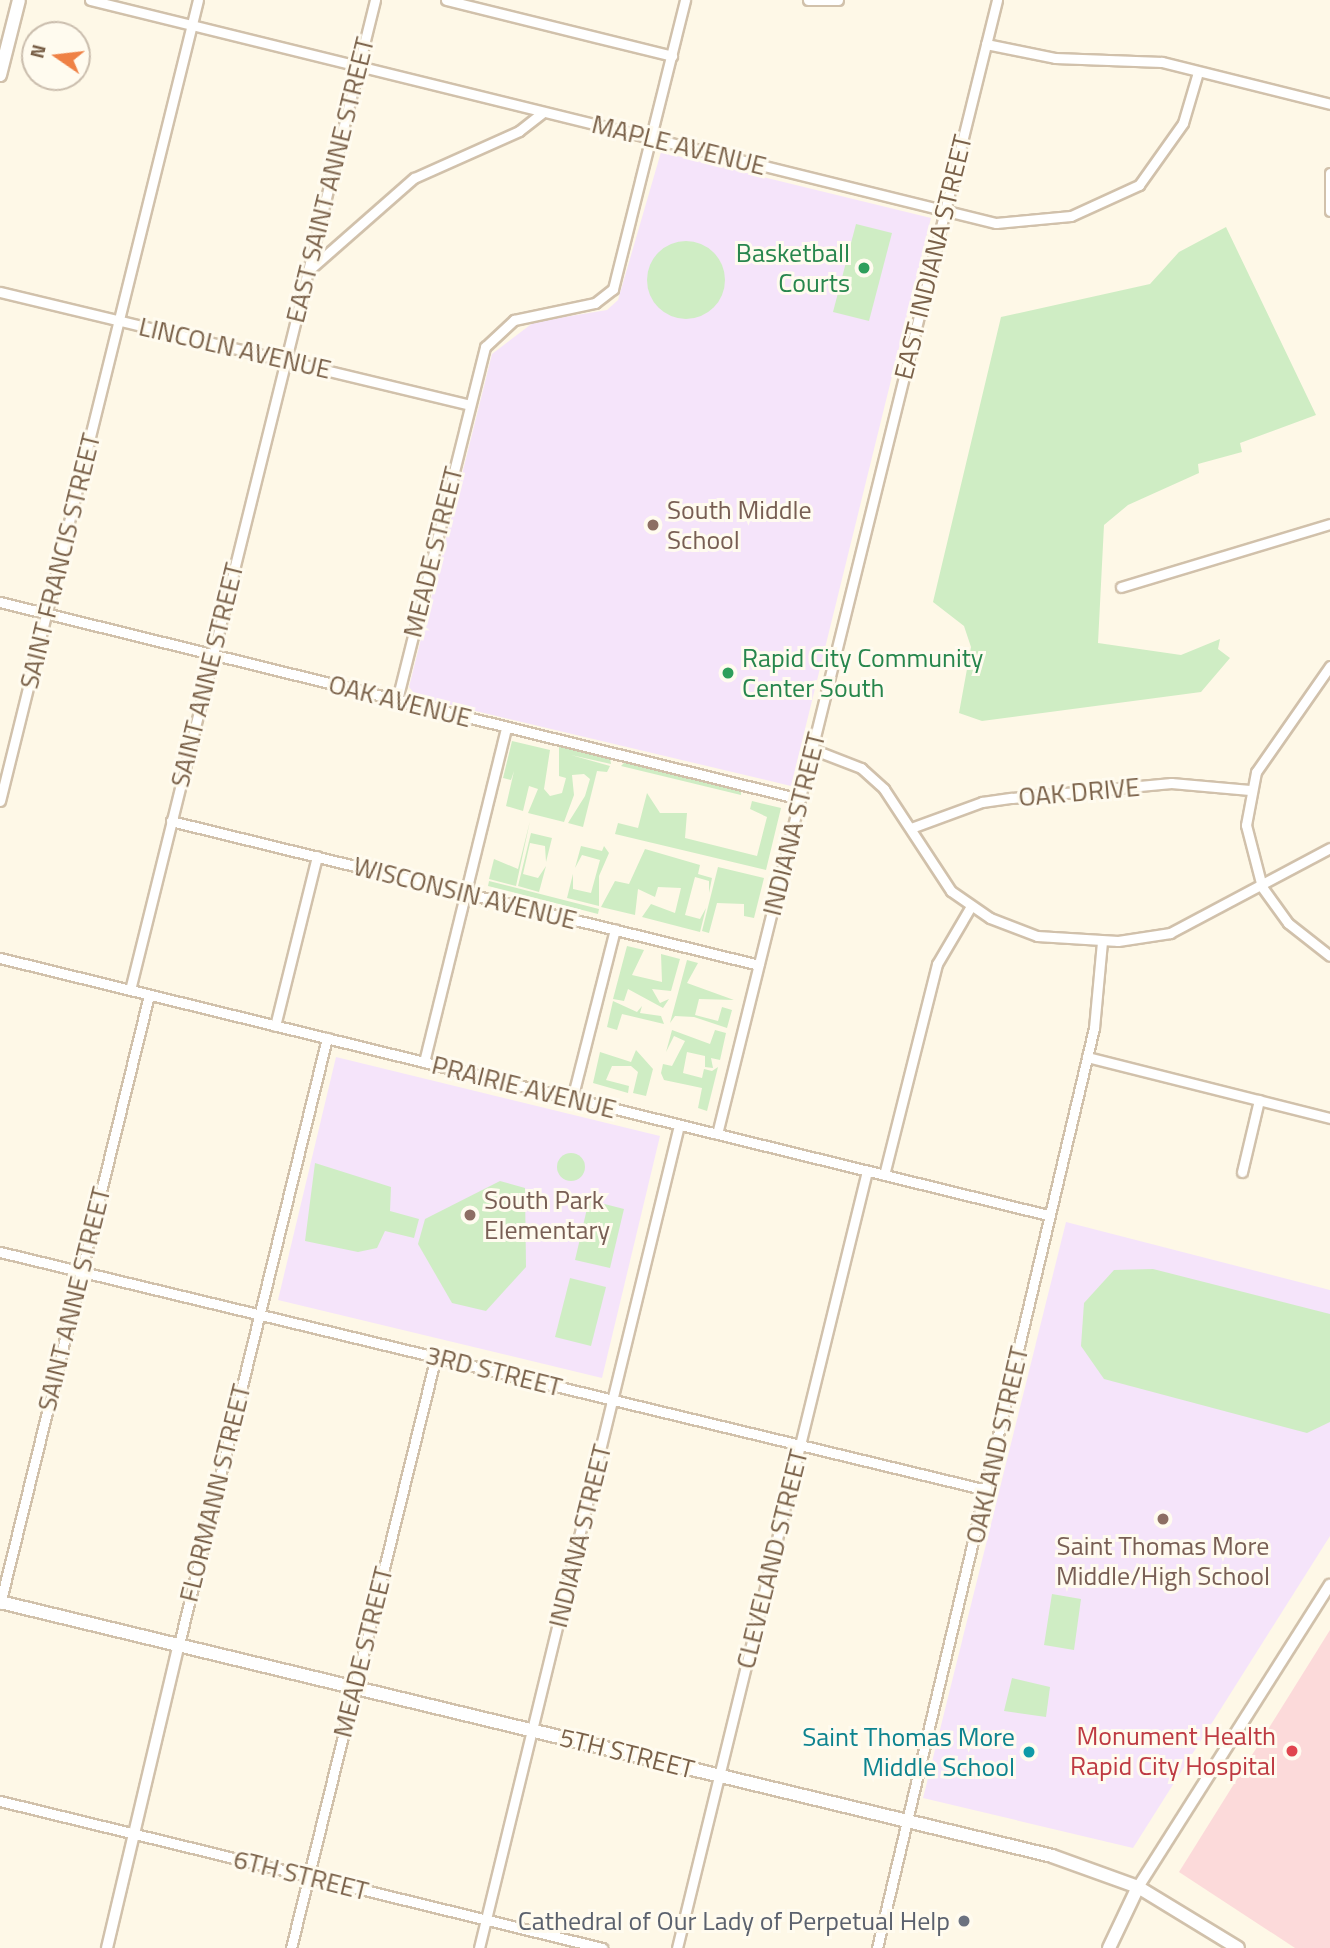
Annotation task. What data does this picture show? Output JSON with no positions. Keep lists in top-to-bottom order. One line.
{"streets":{"main road":["5TH STREET"],"street":["MAPLE AVENUE","EAST SAINT ANNE STREET","EAST INDIANA STREET","LINCOLN AVENUE","MEADE STREET","SAINT FRANCIS STREET","SAINT ANNE STREET","OAK AVENUE","OAK DRIVE","INDIANA STREET","WISCONSIN AVENUE","PRAIRIE AVENUE","3RD STREET","OAKLAND STREET","FLORMANN STREET","CLEVELAND STREET","6TH STREET"]},"crossings":[["MAPLE AVENUE","EAST SAINT ANNE STREET"],["MAPLE AVENUE","EAST INDIANA STREET"],["MAPLE AVENUE","MEADE STREET"],["MAPLE AVENUE","SAINT FRANCIS STREET"],["EAST SAINT ANNE STREET","LINCOLN AVENUE"],["EAST SAINT ANNE STREET","SAINT ANNE STREET"],["EAST INDIANA STREET","INDIANA STREET"],["LINCOLN AVENUE","MEADE STREET"],["LINCOLN AVENUE","SAINT FRANCIS STREET"],["LINCOLN AVENUE","SAINT ANNE STREET"],["MEADE STREET","OAK AVENUE"],["MEADE STREET","3RD STREET"],["MEADE STREET","5TH STREET"],["MEADE STREET","6TH STREET"],["SAINT FRANCIS STREET","OAK AVENUE"],["SAINT ANNE STREET","OAK AVENUE"],["SAINT ANNE STREET","WISCONSIN AVENUE"],["SAINT ANNE STREET","PRAIRIE AVENUE"],["SAINT ANNE STREET","3RD STREET"],["SAINT ANNE STREET","5TH STREET"],["OAK AVENUE","INDIANA STREET"],["INDIANA STREET","WISCONSIN AVENUE"],["INDIANA STREET","PRAIRIE AVENUE"],["INDIANA STREET","3RD STREET"],["INDIANA STREET","5TH STREET"],["INDIANA STREET","6TH STREET"],["PRAIRIE AVENUE","OAKLAND STREET"],["PRAIRIE AVENUE","FLORMANN STREET"],["PRAIRIE AVENUE","CLEVELAND STREET"],["3RD STREET","OAKLAND STREET"],["3RD STREET","FLORMANN STREET"],["3RD STREET","CLEVELAND STREET"],["OAKLAND STREET","5TH STREET"],["FLORMANN STREET","5TH STREET"],["FLORMANN STREET","6TH STREET"],["CLEVELAND STREET","5TH STREET"]],"places":["Basketball Courts","South Middle School","Rapid City Community Center South","South Park Elementary","Saint Thomas More Middle/High School","Monument Health Rapid City Hospital","Saint Thomas More Middle School","Cathedral of Our Lady of Perpetual Help"],"north":"left"}
